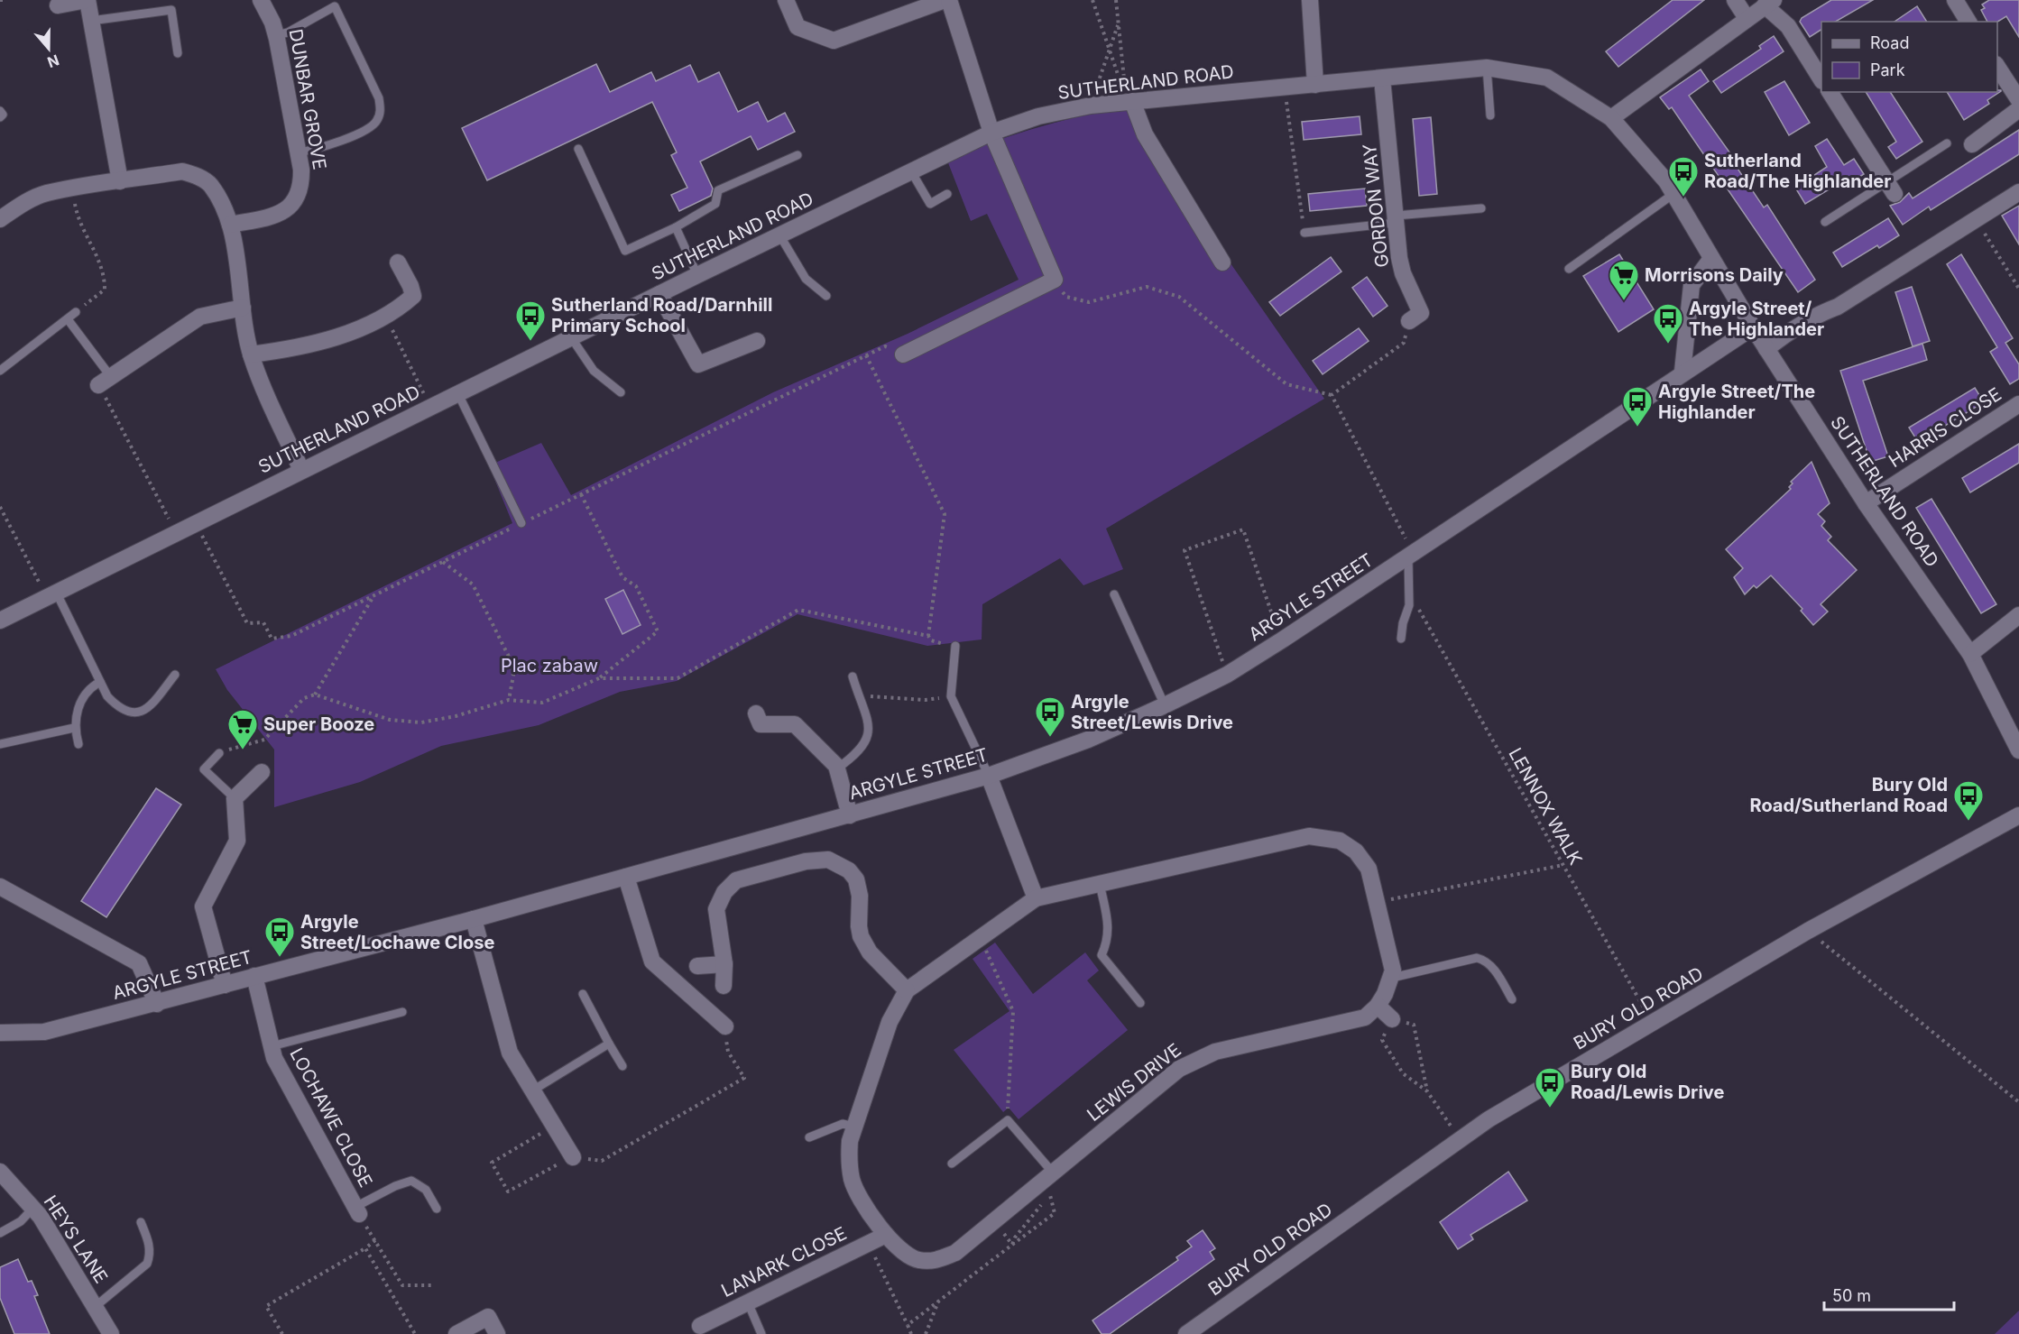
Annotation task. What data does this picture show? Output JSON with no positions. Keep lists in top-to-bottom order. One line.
{"streets":{"street":["SUTHERLAND ROAD","DUNBAR GROVE","GORDON WAY","HARRIS CLOSE","ARGYLE STREET","BURY OLD ROAD","LEWIS DRIVE","LOCHAWE CLOSE","HEYS LANE","LANARK CLOSE"],"path":["LENNOX WALK"]},"crossings":[["SUTHERLAND ROAD","GORDON WAY"],["SUTHERLAND ROAD","HARRIS CLOSE"],["SUTHERLAND ROAD","ARGYLE STREET"],["ARGYLE STREET","LOCHAWE CLOSE"],["LEWIS DRIVE","LANARK CLOSE"]],"parks":["Plac zabaw"],"places":{"bus stop":["Sutherland Road/The Highlander","Sutherland Road/Darnhill Primary School","Argyle Street/ The Highlander","Argyle Street/The Highlander","Argyle Street/Lewis Drive","Bury Old Road/Sutherland Road","Argyle Street/Lochawe Close","Bury Old Road/Lewis Drive"],"supermarket":["Morrisons Daily","Super Booze"]},"legend":["Road","Park"],"scale_bar":"50 m","north":"bottom"}
